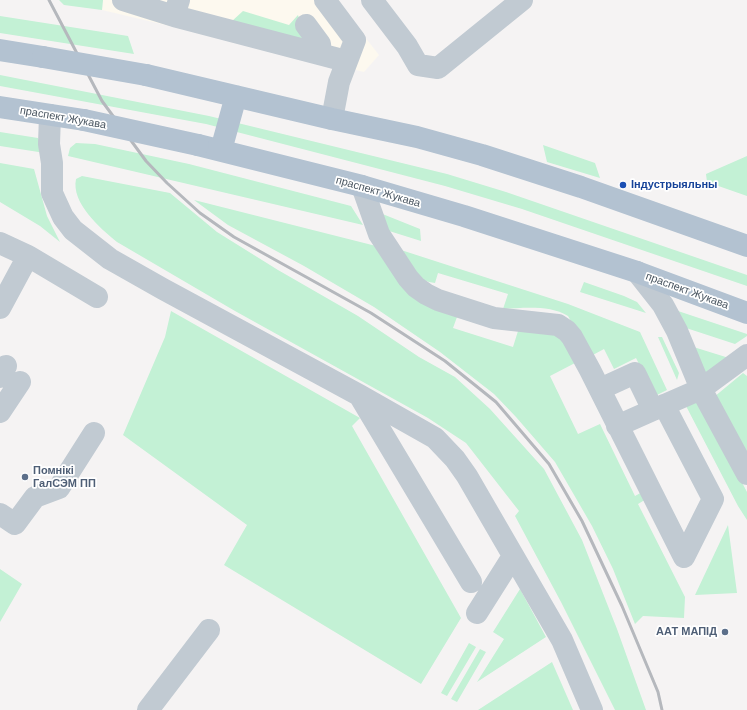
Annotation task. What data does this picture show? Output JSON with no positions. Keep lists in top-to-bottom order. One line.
{"streets":{"main road":["праспект Жукава"]},"places":["Індустрыяльны","Помнікі ГалСЭМ ПП","ААТ МАПІД"]}
